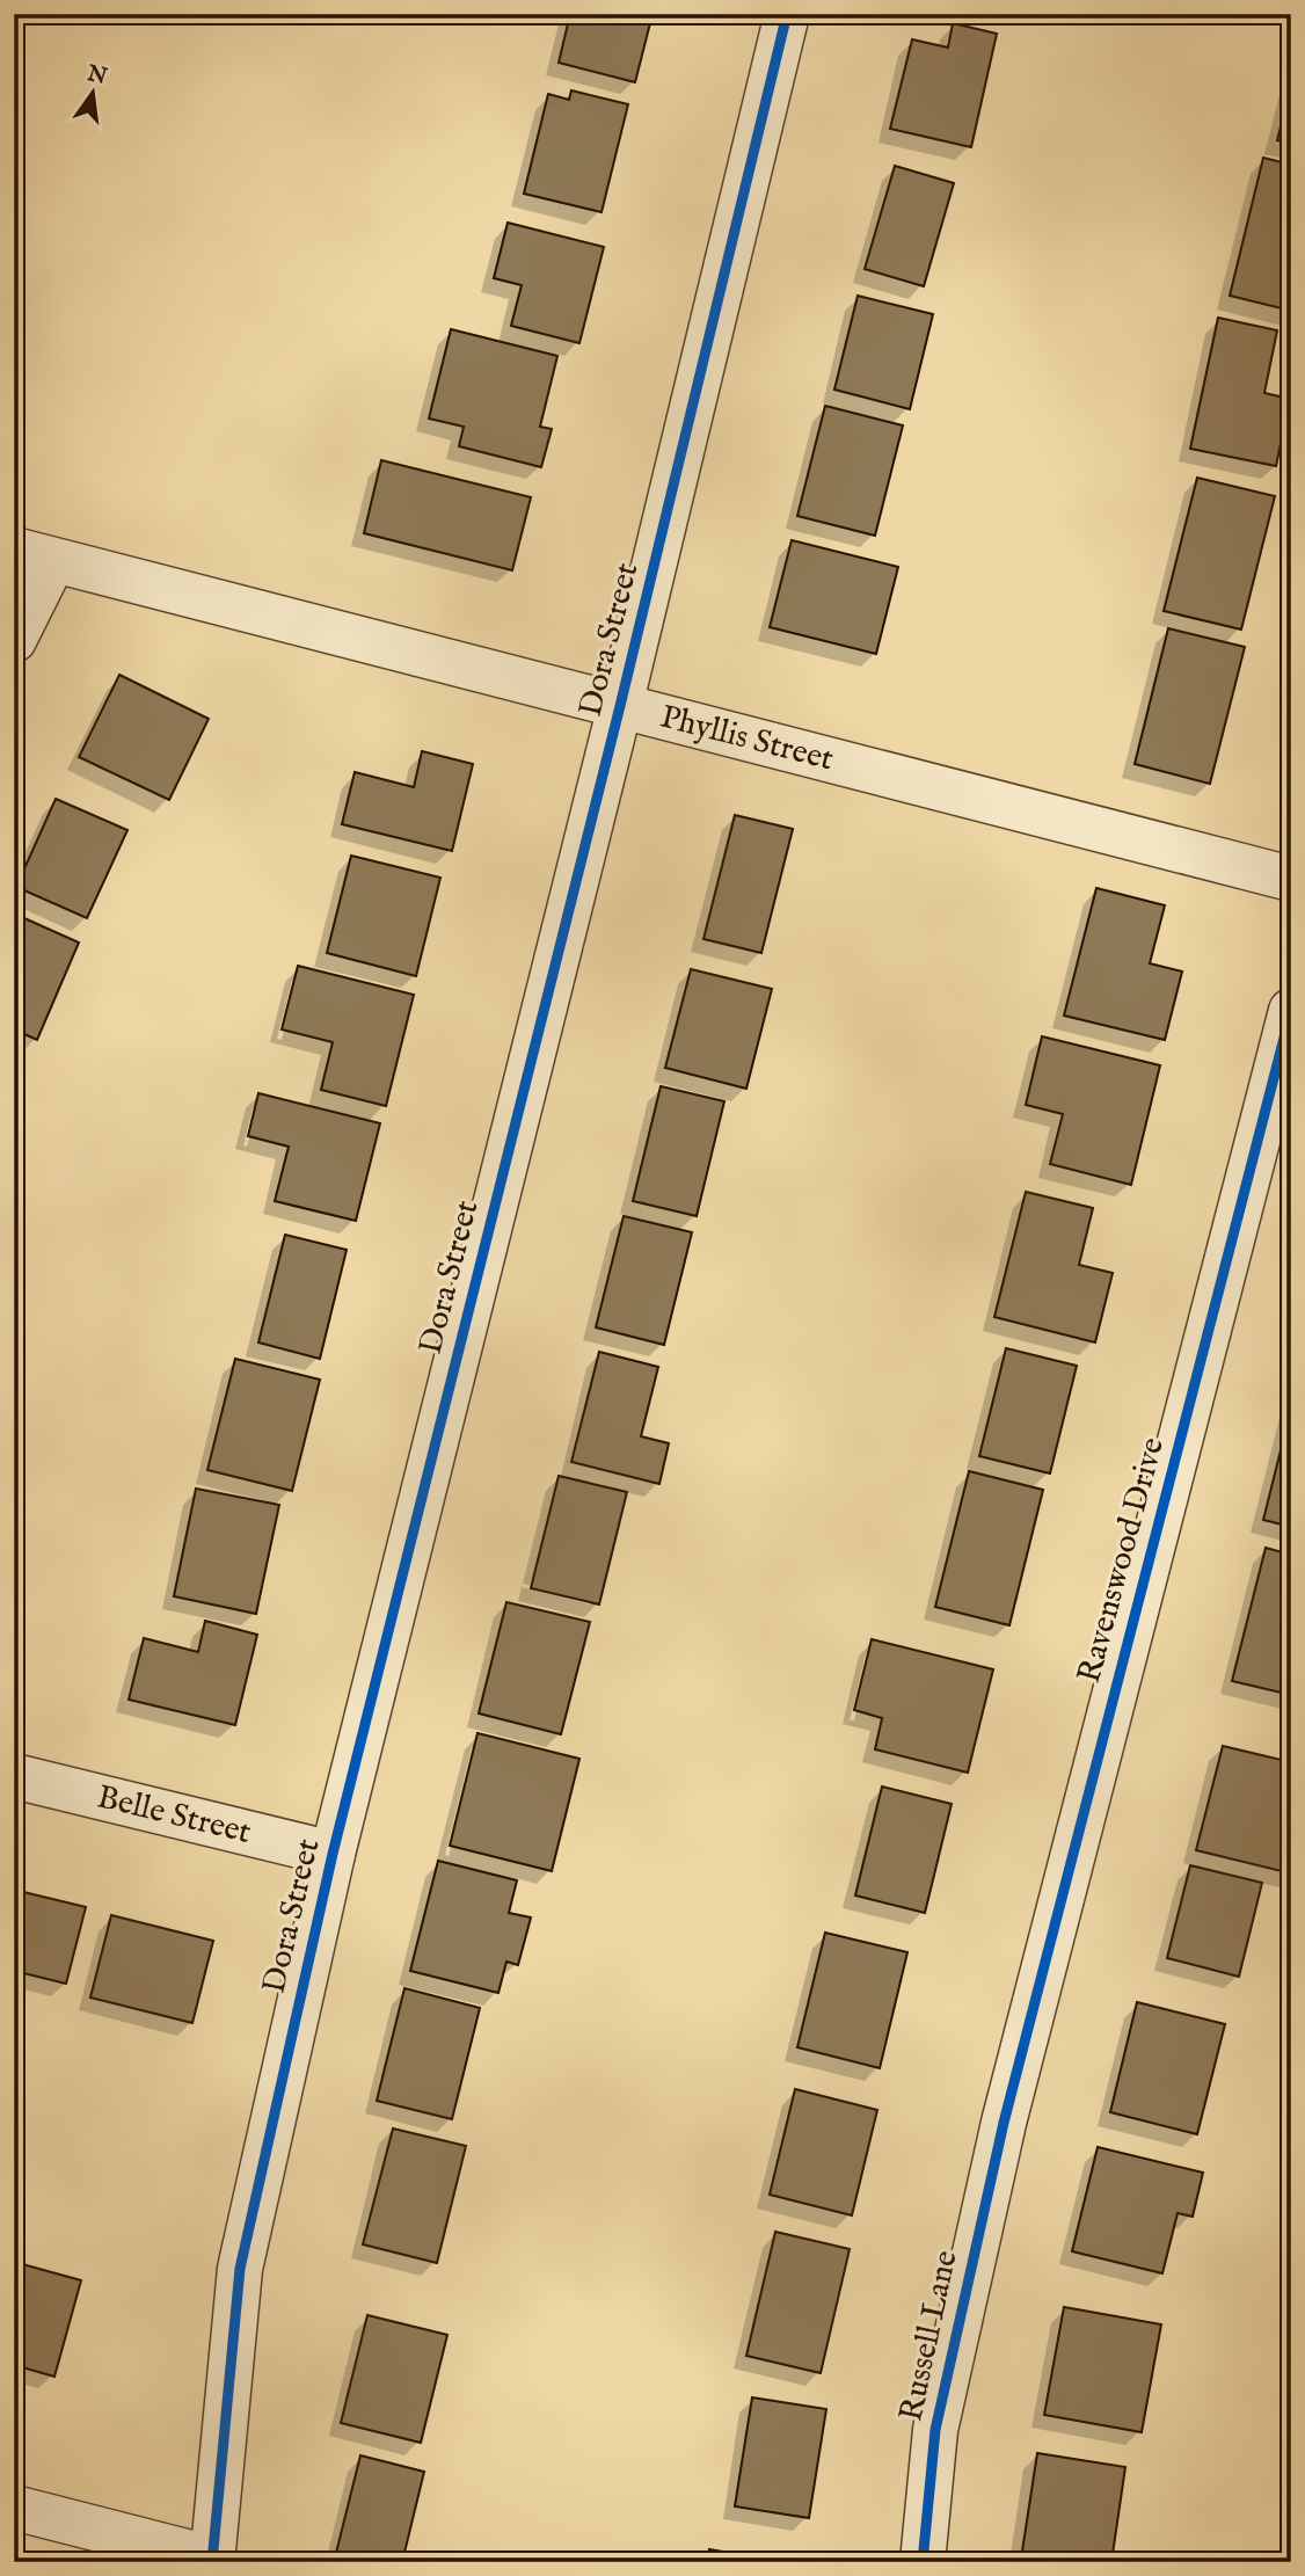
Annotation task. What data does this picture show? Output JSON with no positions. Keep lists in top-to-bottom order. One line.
{"streets":{"street":["Dora Street","Phyllis Street","Ravenswood Drive","Belle Street","Russell Lane"]},"crossings":[["Dora Street","Phyllis Street"],["Dora Street","Belle Street"],["Ravenswood Drive","Russell Lane"]],"north":"top"}
